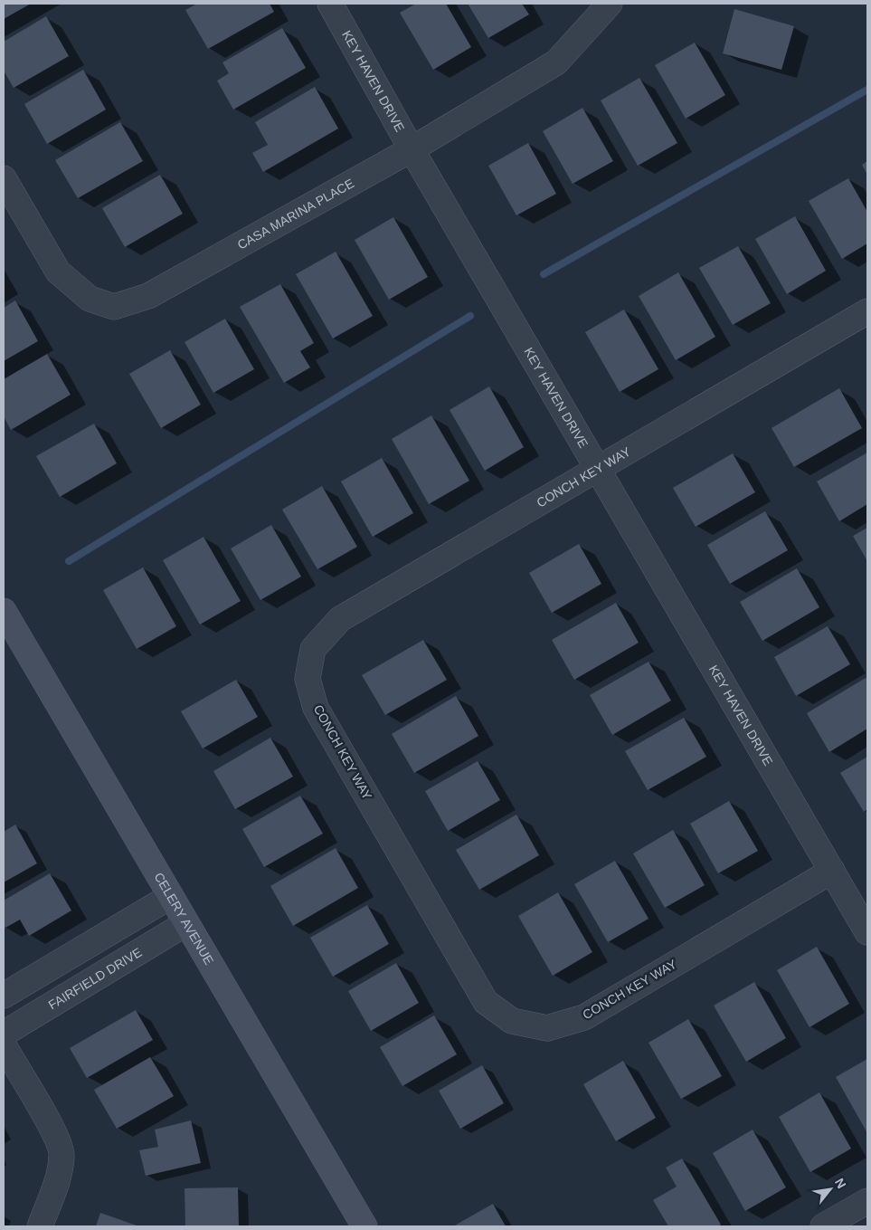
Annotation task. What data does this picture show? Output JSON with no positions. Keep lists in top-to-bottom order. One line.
{"streets":{"main road":["CELERY AVENUE"],"street":["KEY HAVEN DRIVE","CASA MARINA PLACE","CONCH KEY WAY","FAIRFIELD DRIVE"]},"crossings":[["KEY HAVEN DRIVE","CASA MARINA PLACE"],["KEY HAVEN DRIVE","CONCH KEY WAY"],["CELERY AVENUE","FAIRFIELD DRIVE"]],"north":"top right"}
